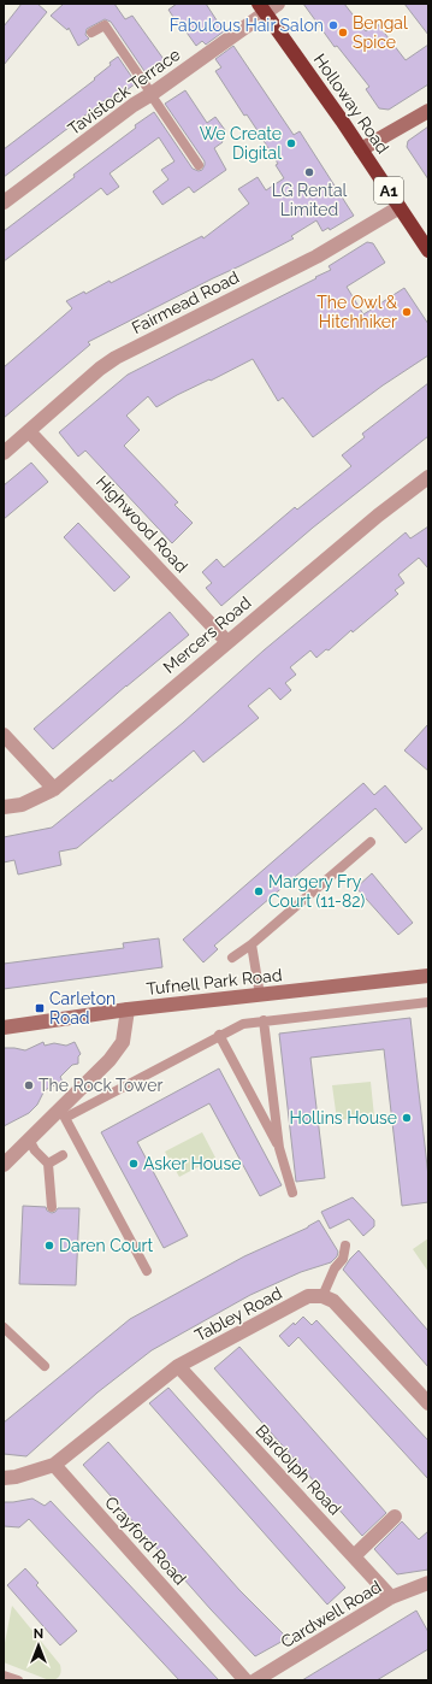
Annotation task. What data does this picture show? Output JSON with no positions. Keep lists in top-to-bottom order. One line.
{"streets":{"highway":["Holloway Road","A1"],"street":["Tavistock Terrace","Fairmead Road","Highwood Road","Mercers Road","Tufnell Park Road","Tabley Road","Bardolph Road","Crayford Road","Cardwell Road"]},"crossings":[["Tavistock Terrace","Holloway Road"],["Holloway Road","Fairmead Road"],["Fairmead Road","Highwood Road"],["Highwood Road","Mercers Road"],["Tabley Road","Bardolph Road"],["Tabley Road","Crayford Road"],["Bardolph Road","Cardwell Road"]],"places":{"other":["Fabulous Hair Salon","Bengal Spice","We Create Digital","LG Rental Limited","The Owl & Hitchhiker","Margery Fry Court (11-82)","The Rock Tower","Hollins House","Asker House","Daren Court"],"transit":["Carleton Road"]},"north":"top"}
